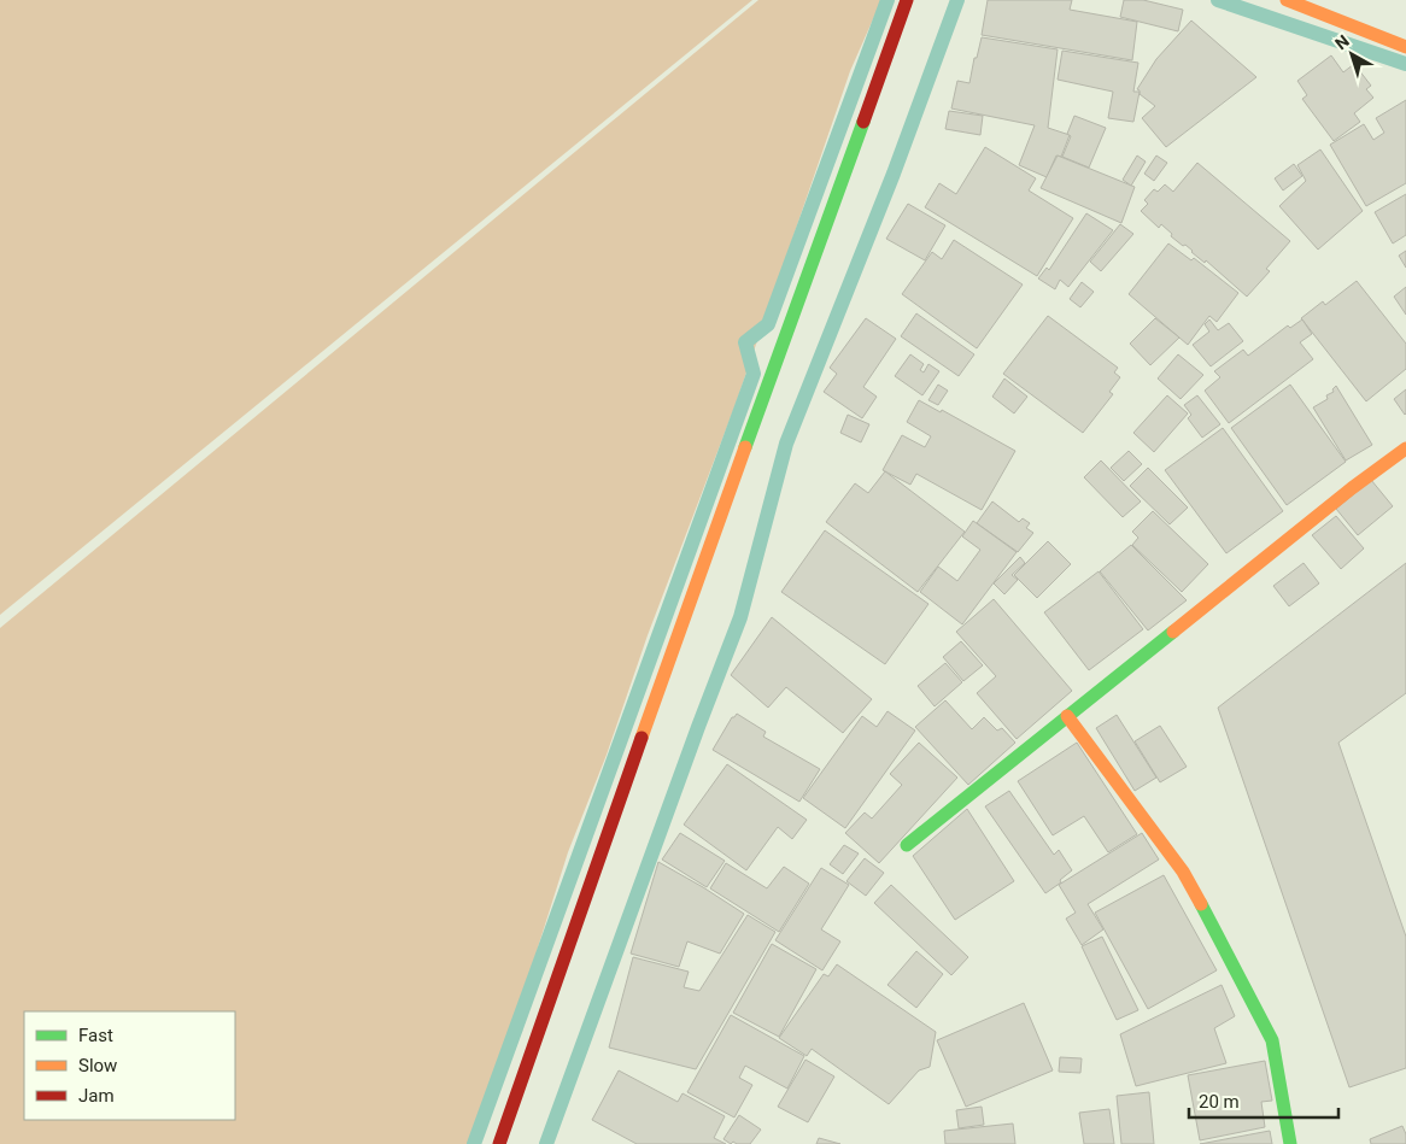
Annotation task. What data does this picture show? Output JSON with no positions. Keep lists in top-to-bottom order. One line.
{"legend":["Fast","Slow","Jam"],"scale_bar":"20 m","north":"top left"}
